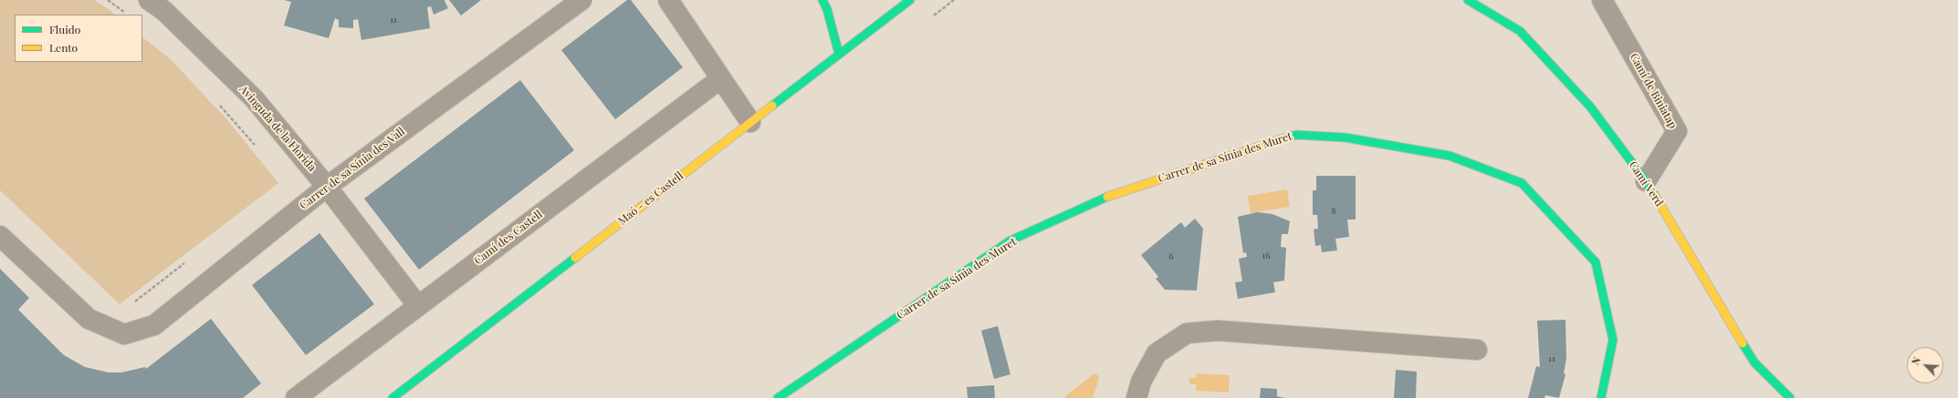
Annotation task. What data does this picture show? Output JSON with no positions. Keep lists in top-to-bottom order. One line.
{"streets":{"street":["Camí de Biniatap","Avinguda de la Florida","Carrer de sa Sínia des Muret","Carrer de sa Sínia des Vall","Camí Verd","Maó - es Castell","Camí des Castell"]},"crossings":[["Camí de Biniatap","Camí Verd"],["Avinguda de la Florida","Carrer de sa Sínia des Vall"],["Avinguda de la Florida","Camí des Castell"]],"house_numbers":["11","8","16","6","11"],"legend":["Fluido","Lento"],"north":"top left"}
